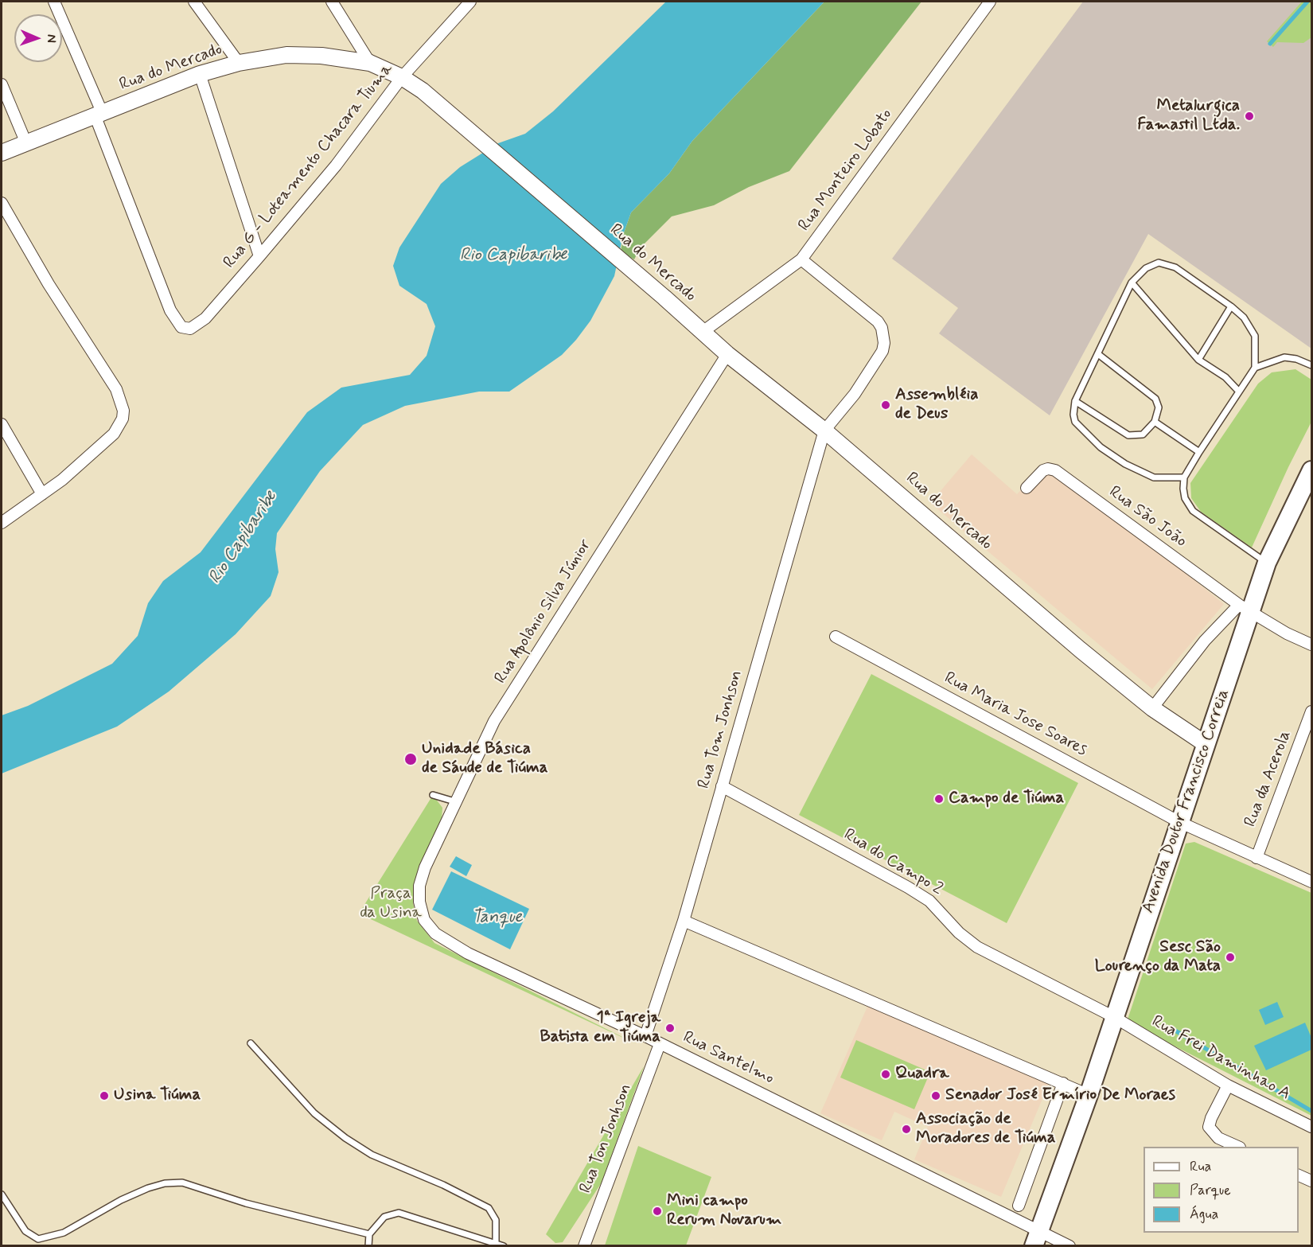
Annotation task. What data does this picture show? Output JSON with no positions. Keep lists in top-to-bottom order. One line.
{"streets":{"main road":["Rua do Mercado","Avenida Doutor Francisco Correia"],"street":["Rua G - Loteamento Chacara Tiuma","Rua Monteiro Lobato","Rua São João","Rua Apolônio Silva Júnior","Rua Maria Jose Soares","Rua Tom Jonhson","Rua da Acerola","Rua do Campo 2","Rua Santelmo","Rua Frei Daminhao A","Rua Ton Jonhson"]},"crossings":[["Rua do Mercado","Rua G - Loteamento Chacara Tiuma"],["Rua do Mercado","Rua Monteiro Lobato"],["Rua do Mercado","Rua Apolônio Silva Júnior"],["Rua do Mercado","Rua Tom Jonhson"],["Rua do Mercado","Avenida Doutor Francisco Correia"],["Rua São João","Avenida Doutor Francisco Correia"],["Rua Apolônio Silva Júnior","Rua Santelmo"],["Rua Maria Jose Soares","Rua da Acerola"],["Rua Maria Jose Soares","Avenida Doutor Francisco Correia"],["Rua Tom Jonhson","Rua do Campo 2"],["Rua Tom Jonhson","Rua Santelmo"],["Avenida Doutor Francisco Correia","Rua do Campo 2"],["Avenida Doutor Francisco Correia","Rua Santelmo"],["Avenida Doutor Francisco Correia","Rua Frei Daminhao A"],["Rua do Campo 2","Rua Frei Daminhao A"],["Rua Santelmo","Rua Ton Jonhson"]],"water":["Rio Capibaribe","Tanque"],"parks":["Praça da Usina"],"places":["Metalurgica Famastil Ltda.","Assembléia de Deus","Unidade Básica de Sáude de Tiúma","Campo de Tiúma","Sesc São Lourenço da Mata","1ª Igreja Batista em Tiúma","Quadra","Usina Tiúma","Senador José Ermírio De Moraes","Associação de Moradores de Tiúma","Mini campo Rerum Novarum"],"legend":["Rua","Parque","Água"],"north":"right"}
